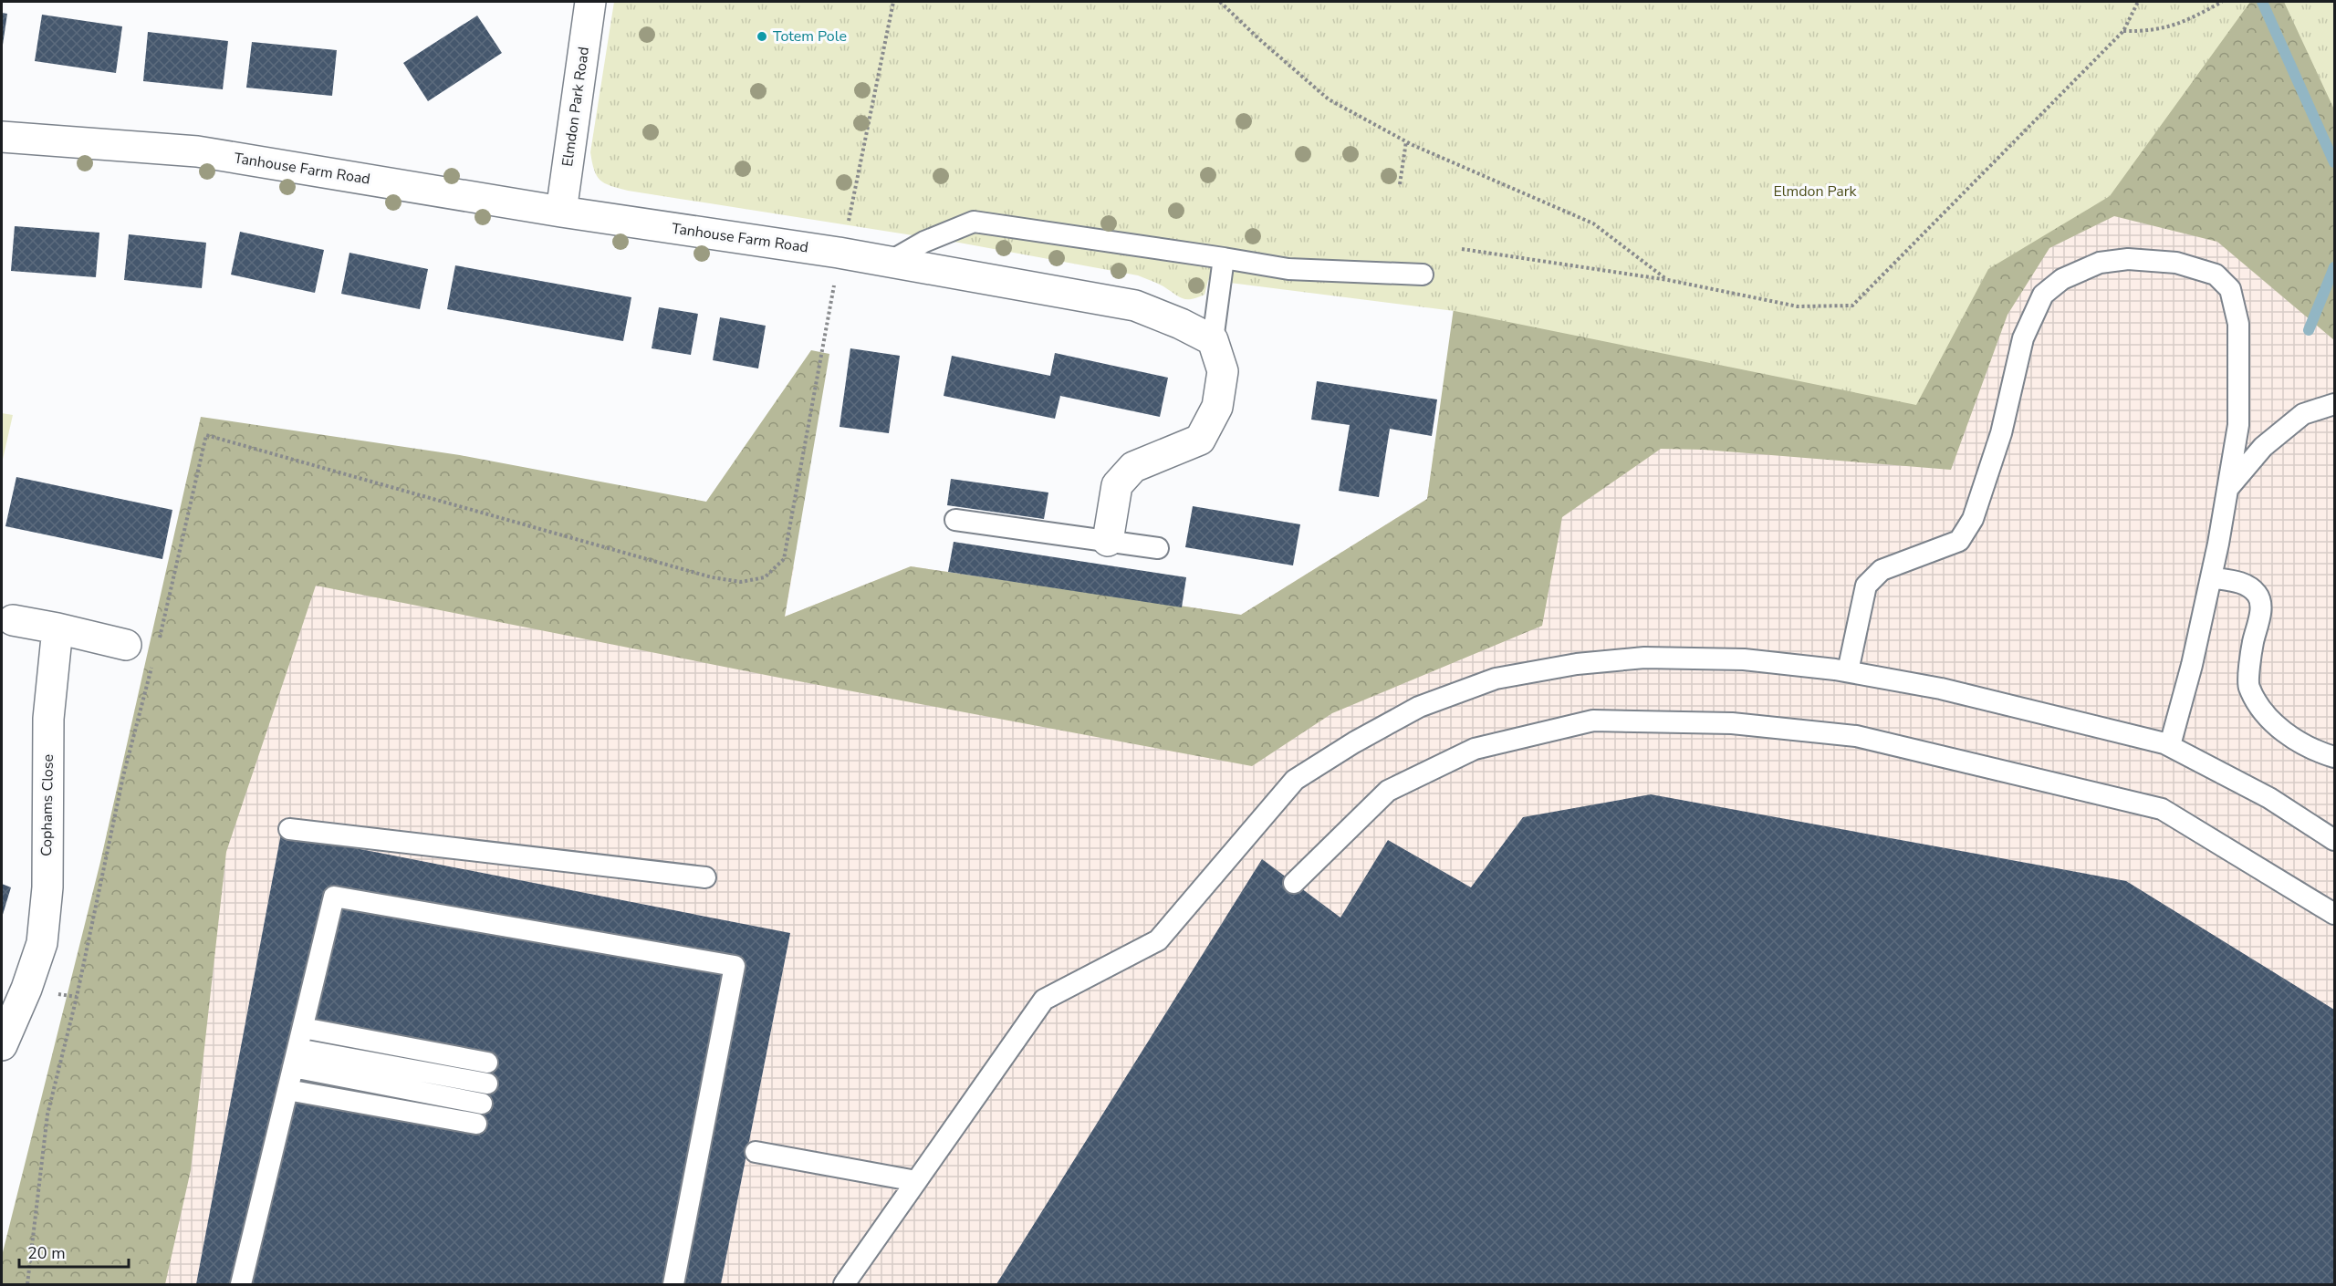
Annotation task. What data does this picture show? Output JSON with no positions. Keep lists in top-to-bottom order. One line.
{"streets":{"street":["Elmdon Park Road","Tanhouse Farm Road","Cophams Close"]},"crossings":[["Elmdon Park Road","Tanhouse Farm Road"]],"parks":["Elmdon Park"],"places":["Totem Pole"],"scale_bar":"20 m"}
